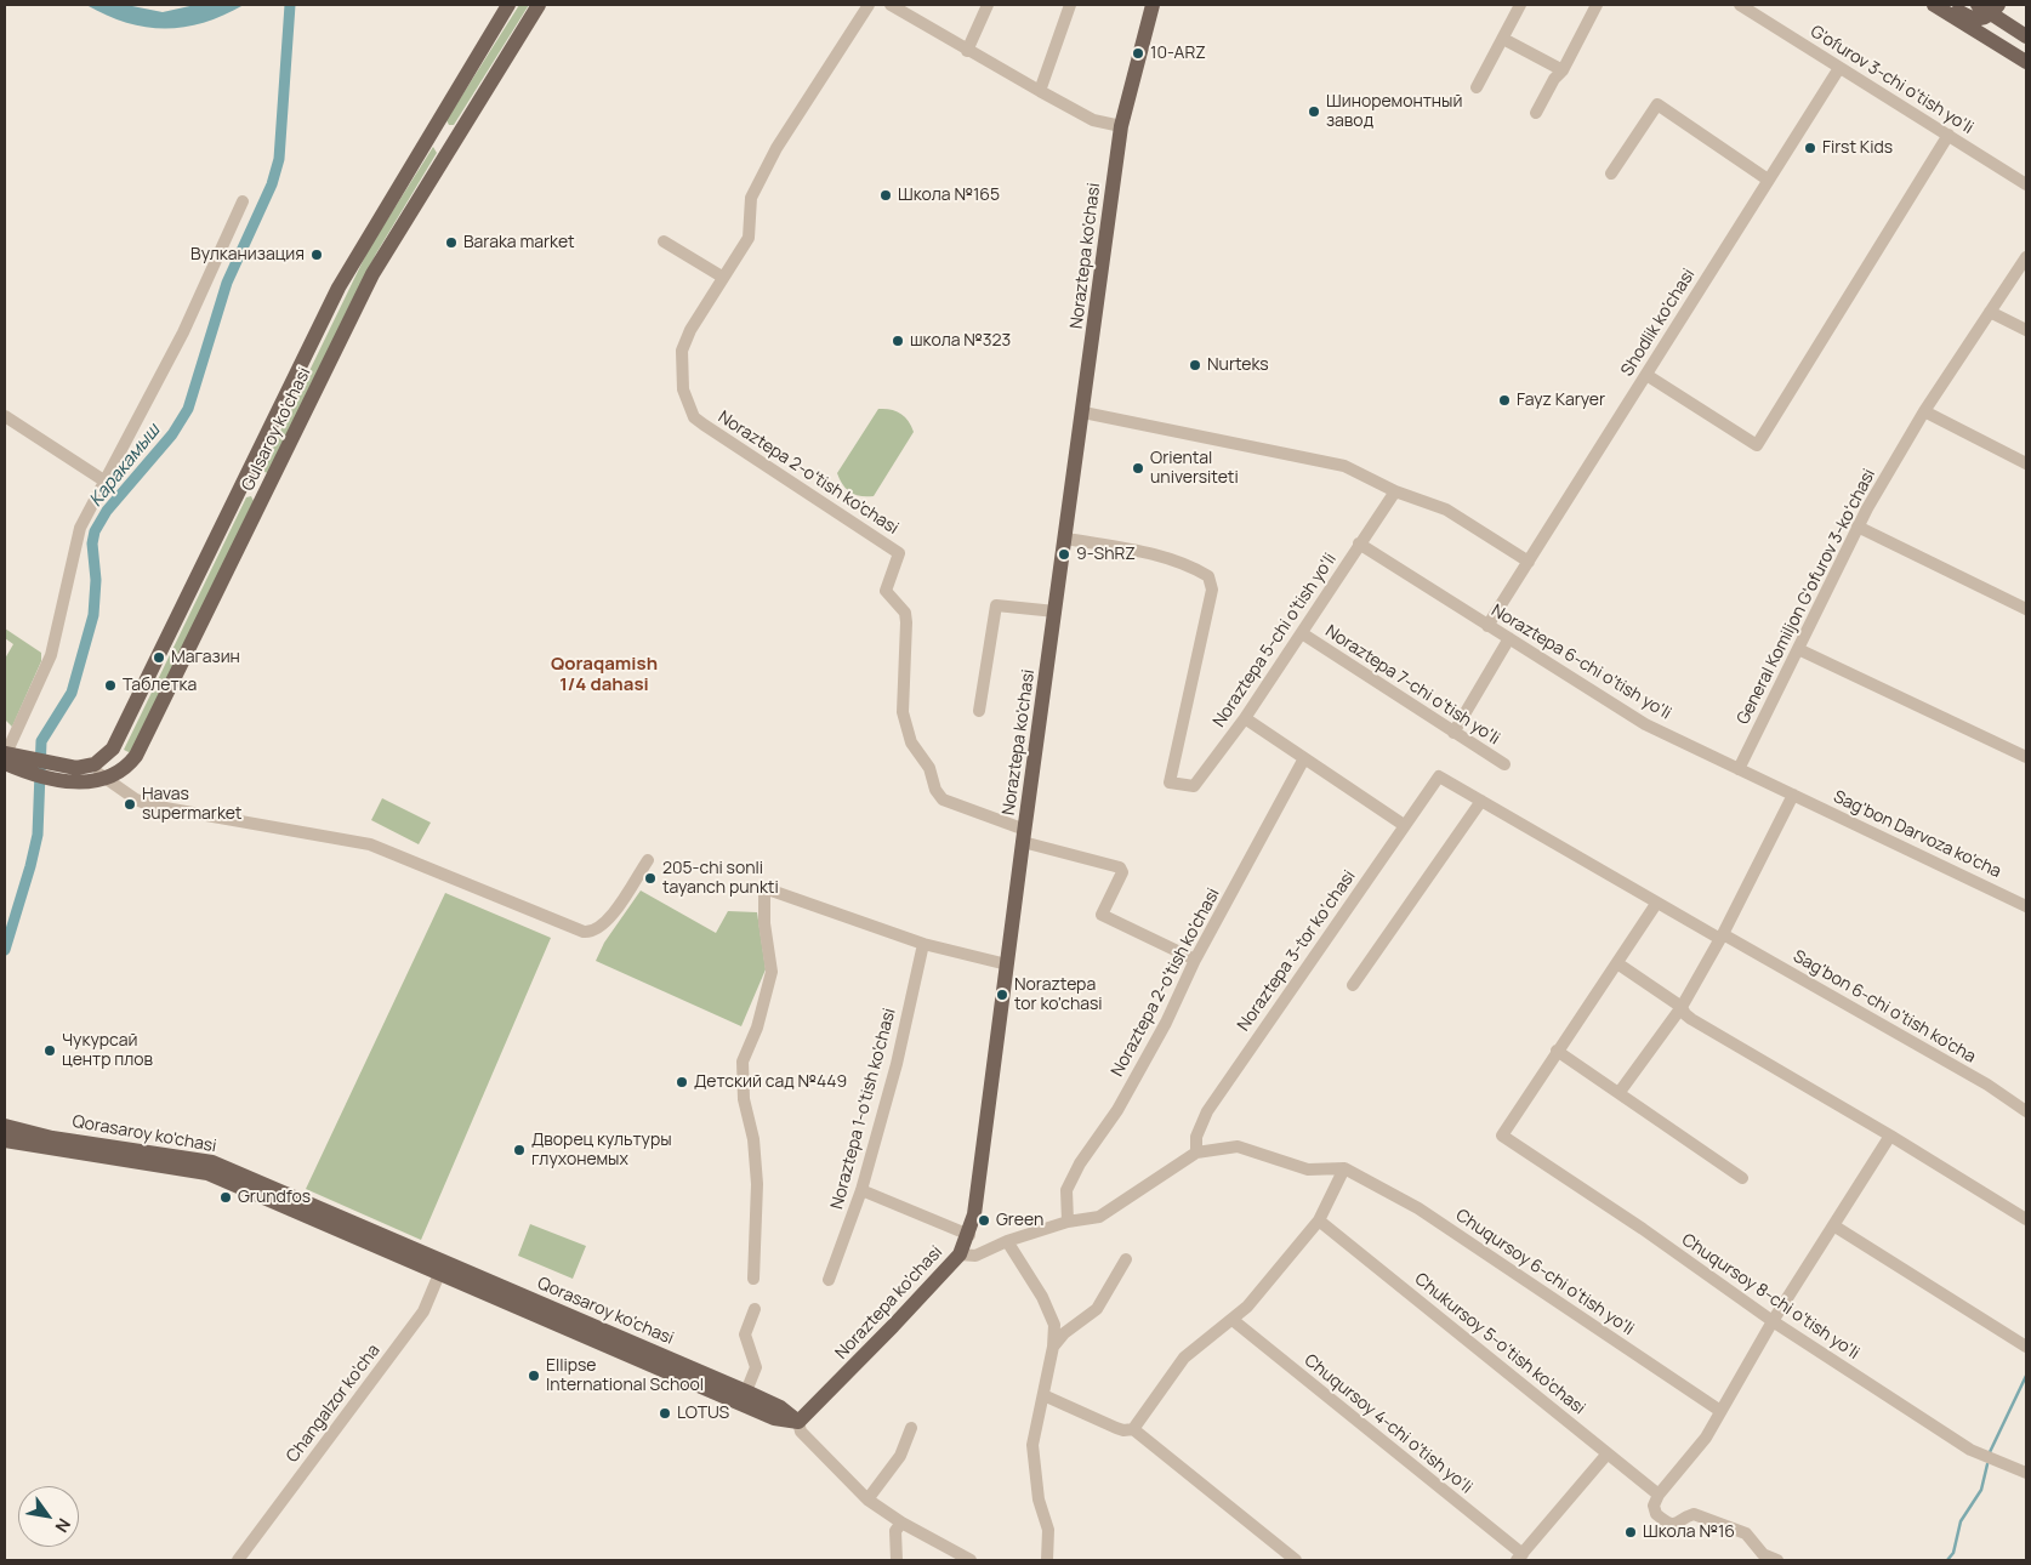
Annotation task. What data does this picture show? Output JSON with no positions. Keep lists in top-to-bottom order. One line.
{"streets":{"main road":["Noraztepa ko'chasi","Gulsaroy ko'chasi","Qorasaroy ko'chasi"],"street":["G'ofurov 3-chi o'tish yo'li","Shodlik ko'chasi","Noraztepa 2-oʻtish ko'chasi","General Komiljon Gʻofurov 3-koʻchasi","Noraztepa 5-chi o'tish yo'li","Noraztepa 6-chi o'tish yo'li","Noraztepa 7-chi o'tish yo'li","Sag'bon Darvoza ko'cha","Noraztepa 3-tor ko‘chasi","Noraztepa 2-o'tish ko'chasi","Sag'bon 6-chi o'tish ko'cha","Noraztepa 1-o'tish ko'chasi","Chuqursoy 6-chi o'tish yo'li","Chuqursoy 8-chi o'tish yo'li","Chukursoy 5-o'tish ko'chasi","Changalzor ko'cha","Chuqursoy 4-chi o'tish yo'li"]},"crossings":[["G'ofurov 3-chi o'tish yo'li","Shodlik ko'chasi"],["Noraztepa ko'chasi","Noraztepa 2-oʻtish ko'chasi"],["Noraztepa ko'chasi","Noraztepa 5-chi o'tish yo'li"],["Noraztepa ko'chasi","Qorasaroy ko'chasi"],["Shodlik ko'chasi","Noraztepa 6-chi o'tish yo'li"],["General Komiljon Gʻofurov 3-koʻchasi","Noraztepa 6-chi o'tish yo'li"],["Noraztepa 5-chi o'tish yo'li","Noraztepa 6-chi o'tish yo'li"],["Noraztepa 5-chi o'tish yo'li","Noraztepa 7-chi o'tish yo'li"],["Noraztepa 6-chi o'tish yo'li","Sag'bon Darvoza ko'cha"],["Noraztepa 3-tor ko‘chasi","Sag'bon 6-chi o'tish ko'cha"],["Qorasaroy ko'chasi","Changalzor ko'cha"]],"districts":["Qoraqamish 1/4 dahasi"],"water":["Каракамыш"],"places":["10-ARZ","Шиноремонтный завод","First Kids","Школа №165","Baraka market","Вулканизация","школа №323","Nurteks","Fayz Karyer","Oriental universiteti","9-ShRZ","Магазин","Таблетка","Havas supermarket","205-chi sonli tayanch punkti","Noraztepa tor ko'chasi","Чукурсай центр плов","Детский сад №449","Дворец культуры глухонемых","Grundfos","Green","Ellipse International School","LOTUS","Школа №16"],"north":"bottom right"}
